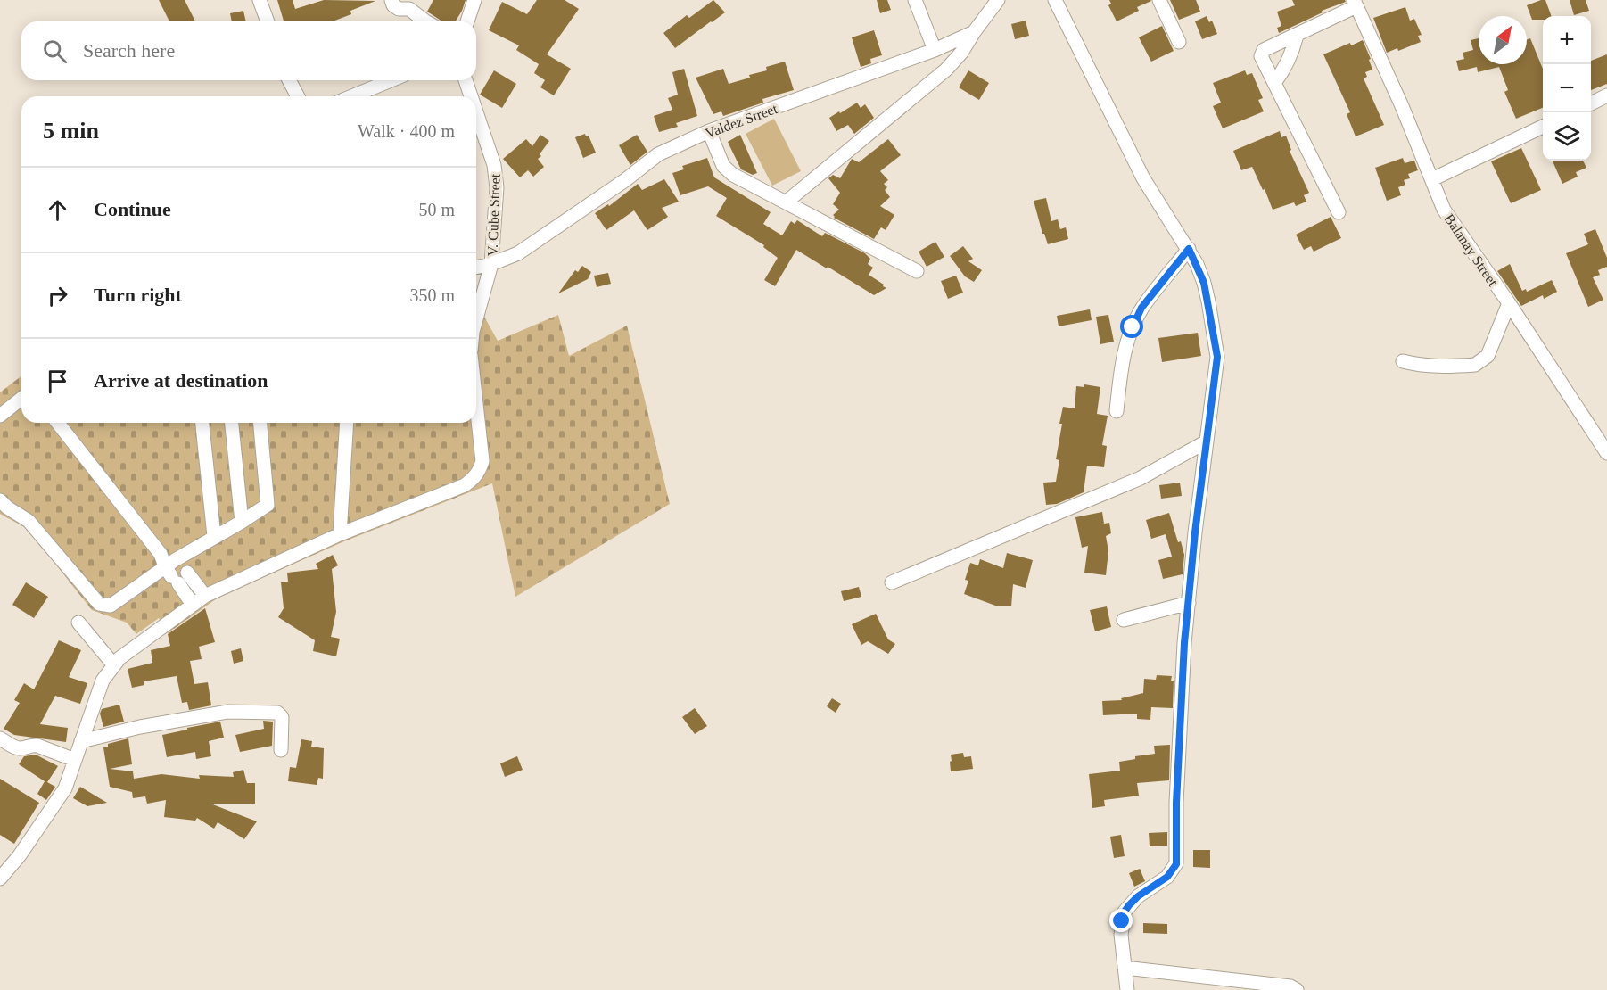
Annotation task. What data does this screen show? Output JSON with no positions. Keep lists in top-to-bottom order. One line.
{"streets":{"street":["Valdez Street","V. Cube Street","Balanay Street"]},"crossings":[["Valdez Street","V. Cube Street"]],"north":"top right","page":{"map_buttons":["+","−"],"search":"Search here","heading":["5 min","Walk · 400 m"],"list":[["Continue","50 m"],["Turn right","350 m"],"Arrive at destination"]}}
